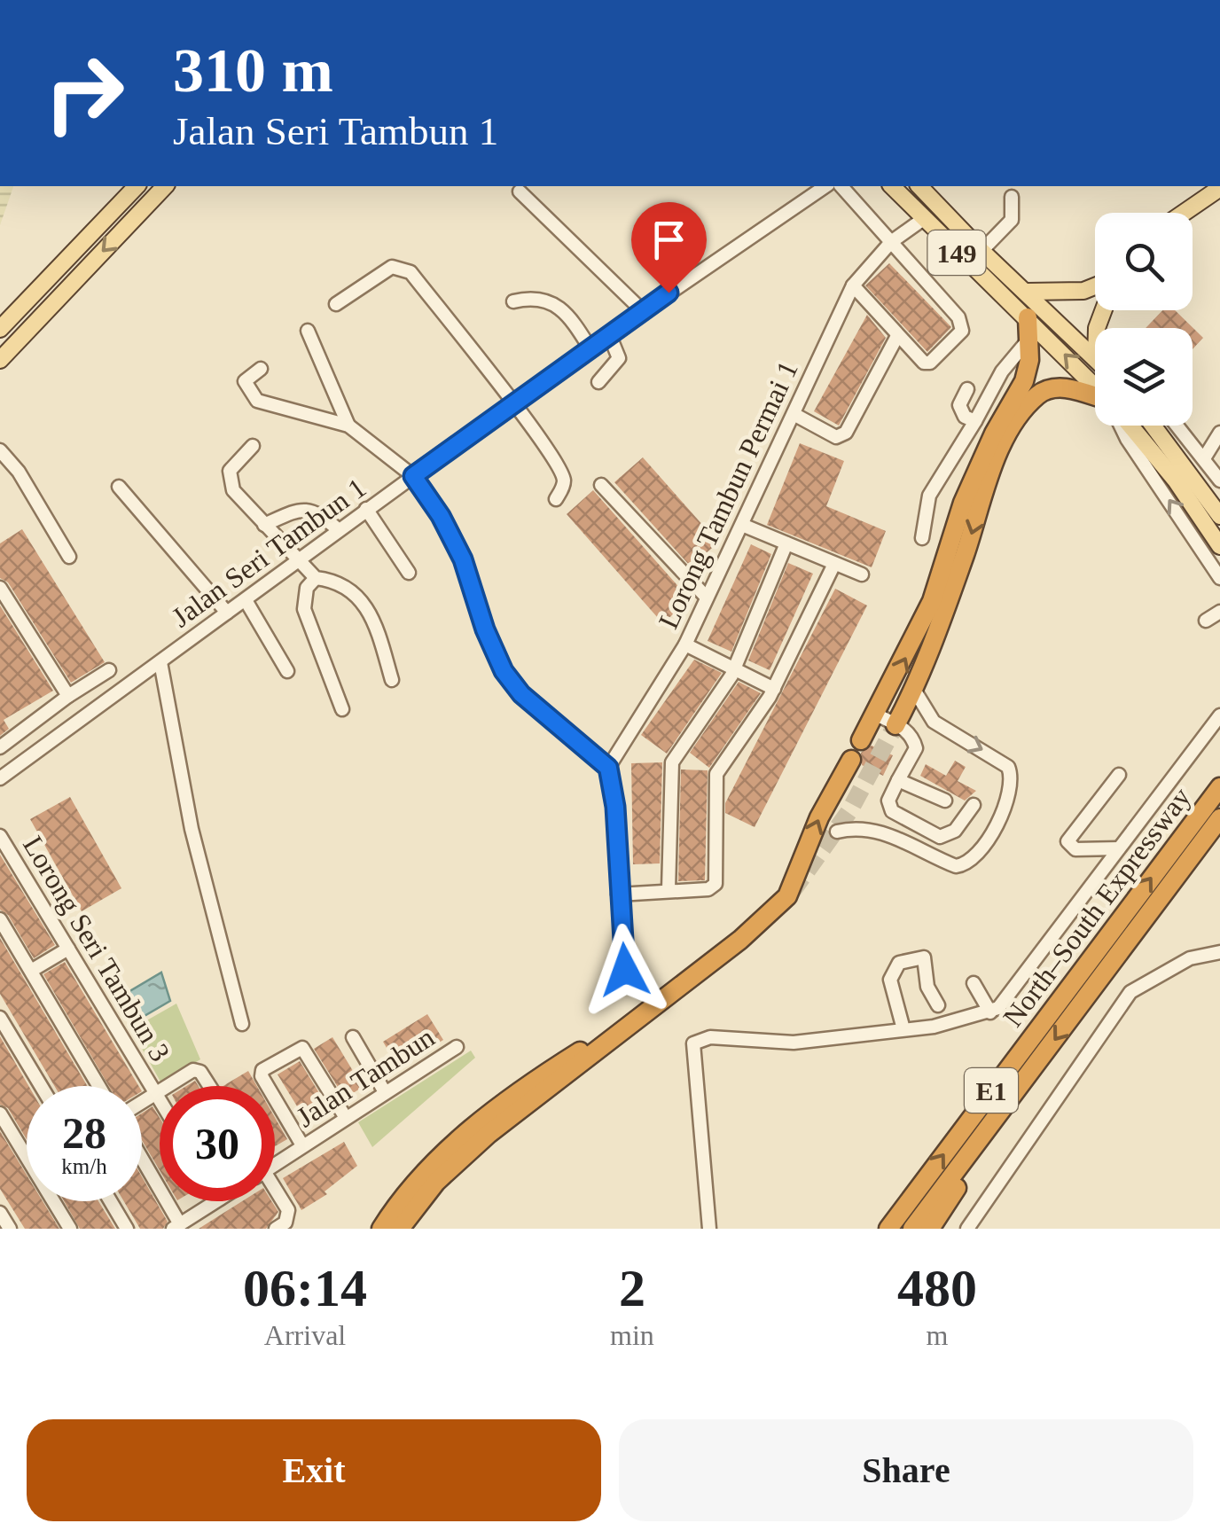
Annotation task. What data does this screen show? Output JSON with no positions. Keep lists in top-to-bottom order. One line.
{"streets":{"highway":["North–South Expressway","E1"],"main road":["149"],"street":["Lorong Tambun Permai 1","Jalan Seri Tambun 1","Lorong Seri Tambun 3","Jalan Tambun"]},"crossings":[["149","Lorong Tambun Permai 1"]],"page":{"turn":["310 m","Jalan Seri Tambun 1"],"speed":"28 km/h","limit":"30","eta":["06:14","Arrival","2","min","480","m"],"buttons":["Exit","Share"]}}
